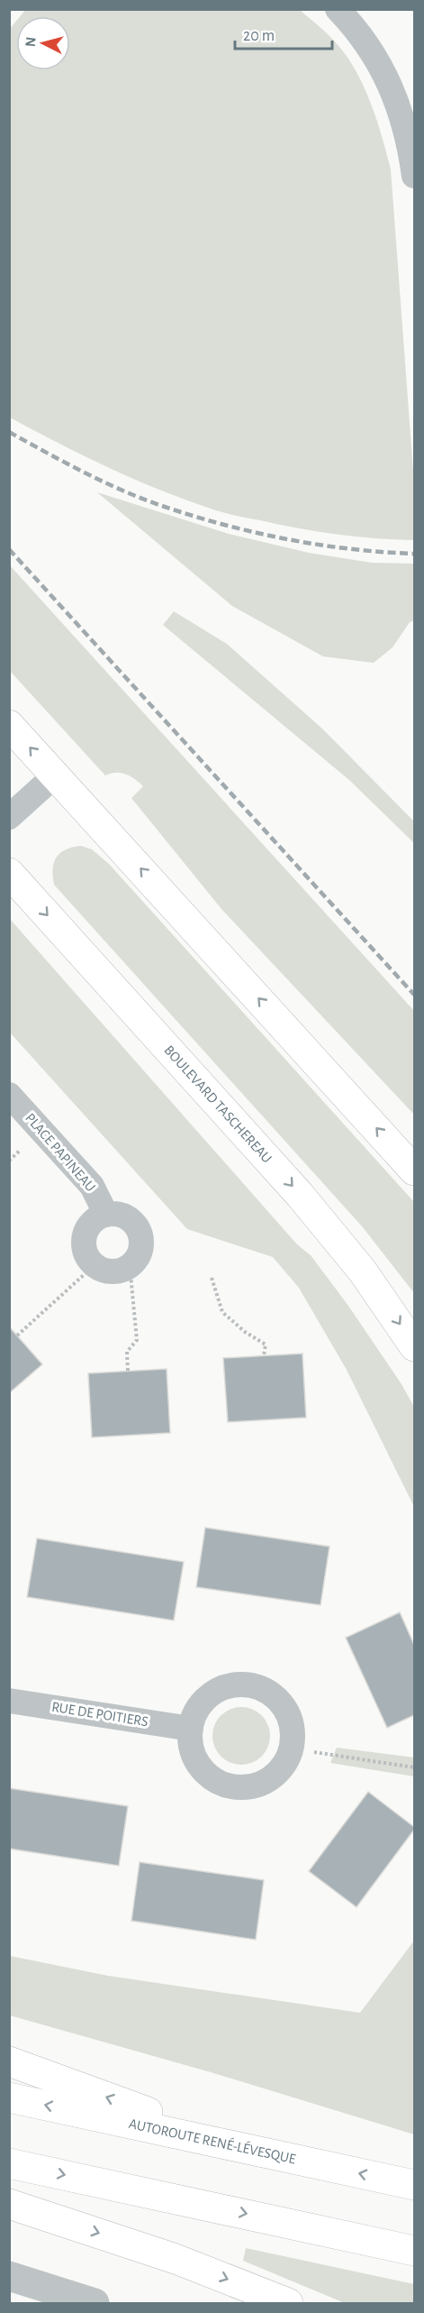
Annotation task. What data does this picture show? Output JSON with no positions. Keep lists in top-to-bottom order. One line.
{"streets":{"main road":["BOULEVARD TASCHEREAU","AUTOROUTE RENÉ-LÉVESQUE"],"street":["PLACE PAPINEAU","RUE DE POITIERS"]},"scale_bar":"20 m","north":"left"}
